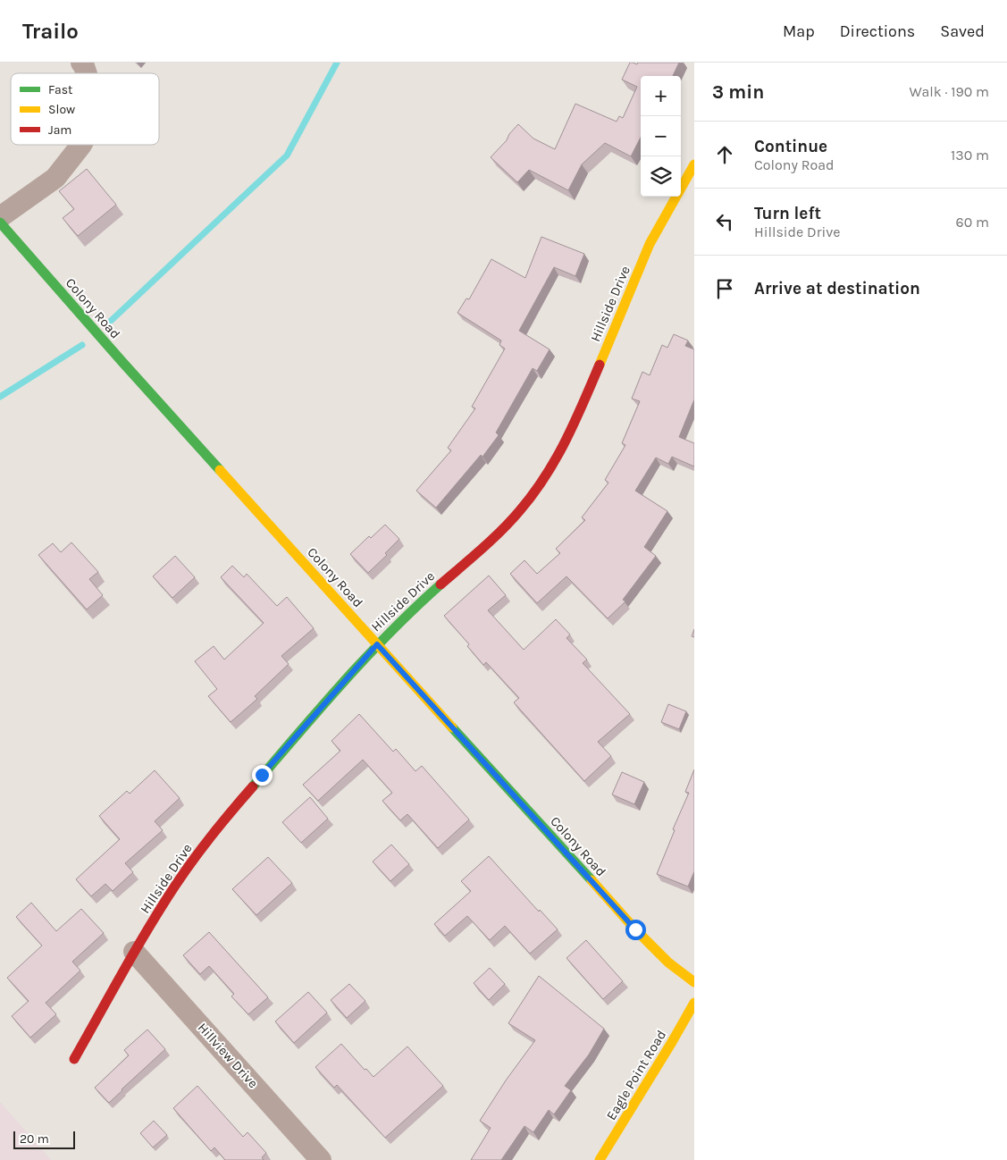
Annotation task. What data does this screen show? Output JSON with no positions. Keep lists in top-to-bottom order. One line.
{"streets":{"street":["Hillside Drive","Colony Road","Hillview Drive","Eagle Point Road"]},"crossings":[["Hillside Drive","Colony Road"],["Hillside Drive","Hillview Drive"]],"legend":["Fast","Slow","Jam"],"scale_bar":"20 m","page":{"header":"Trailo","nav":["Map","Directions","Saved"],"heading":["3 min","Walk · 190 m"],"map_buttons":["+","−"],"list":[["Continue","Colony Road","130 m"],["Turn left","Hillside Drive","60 m"],"Arrive at destination"],"scale":"20 m"}}
